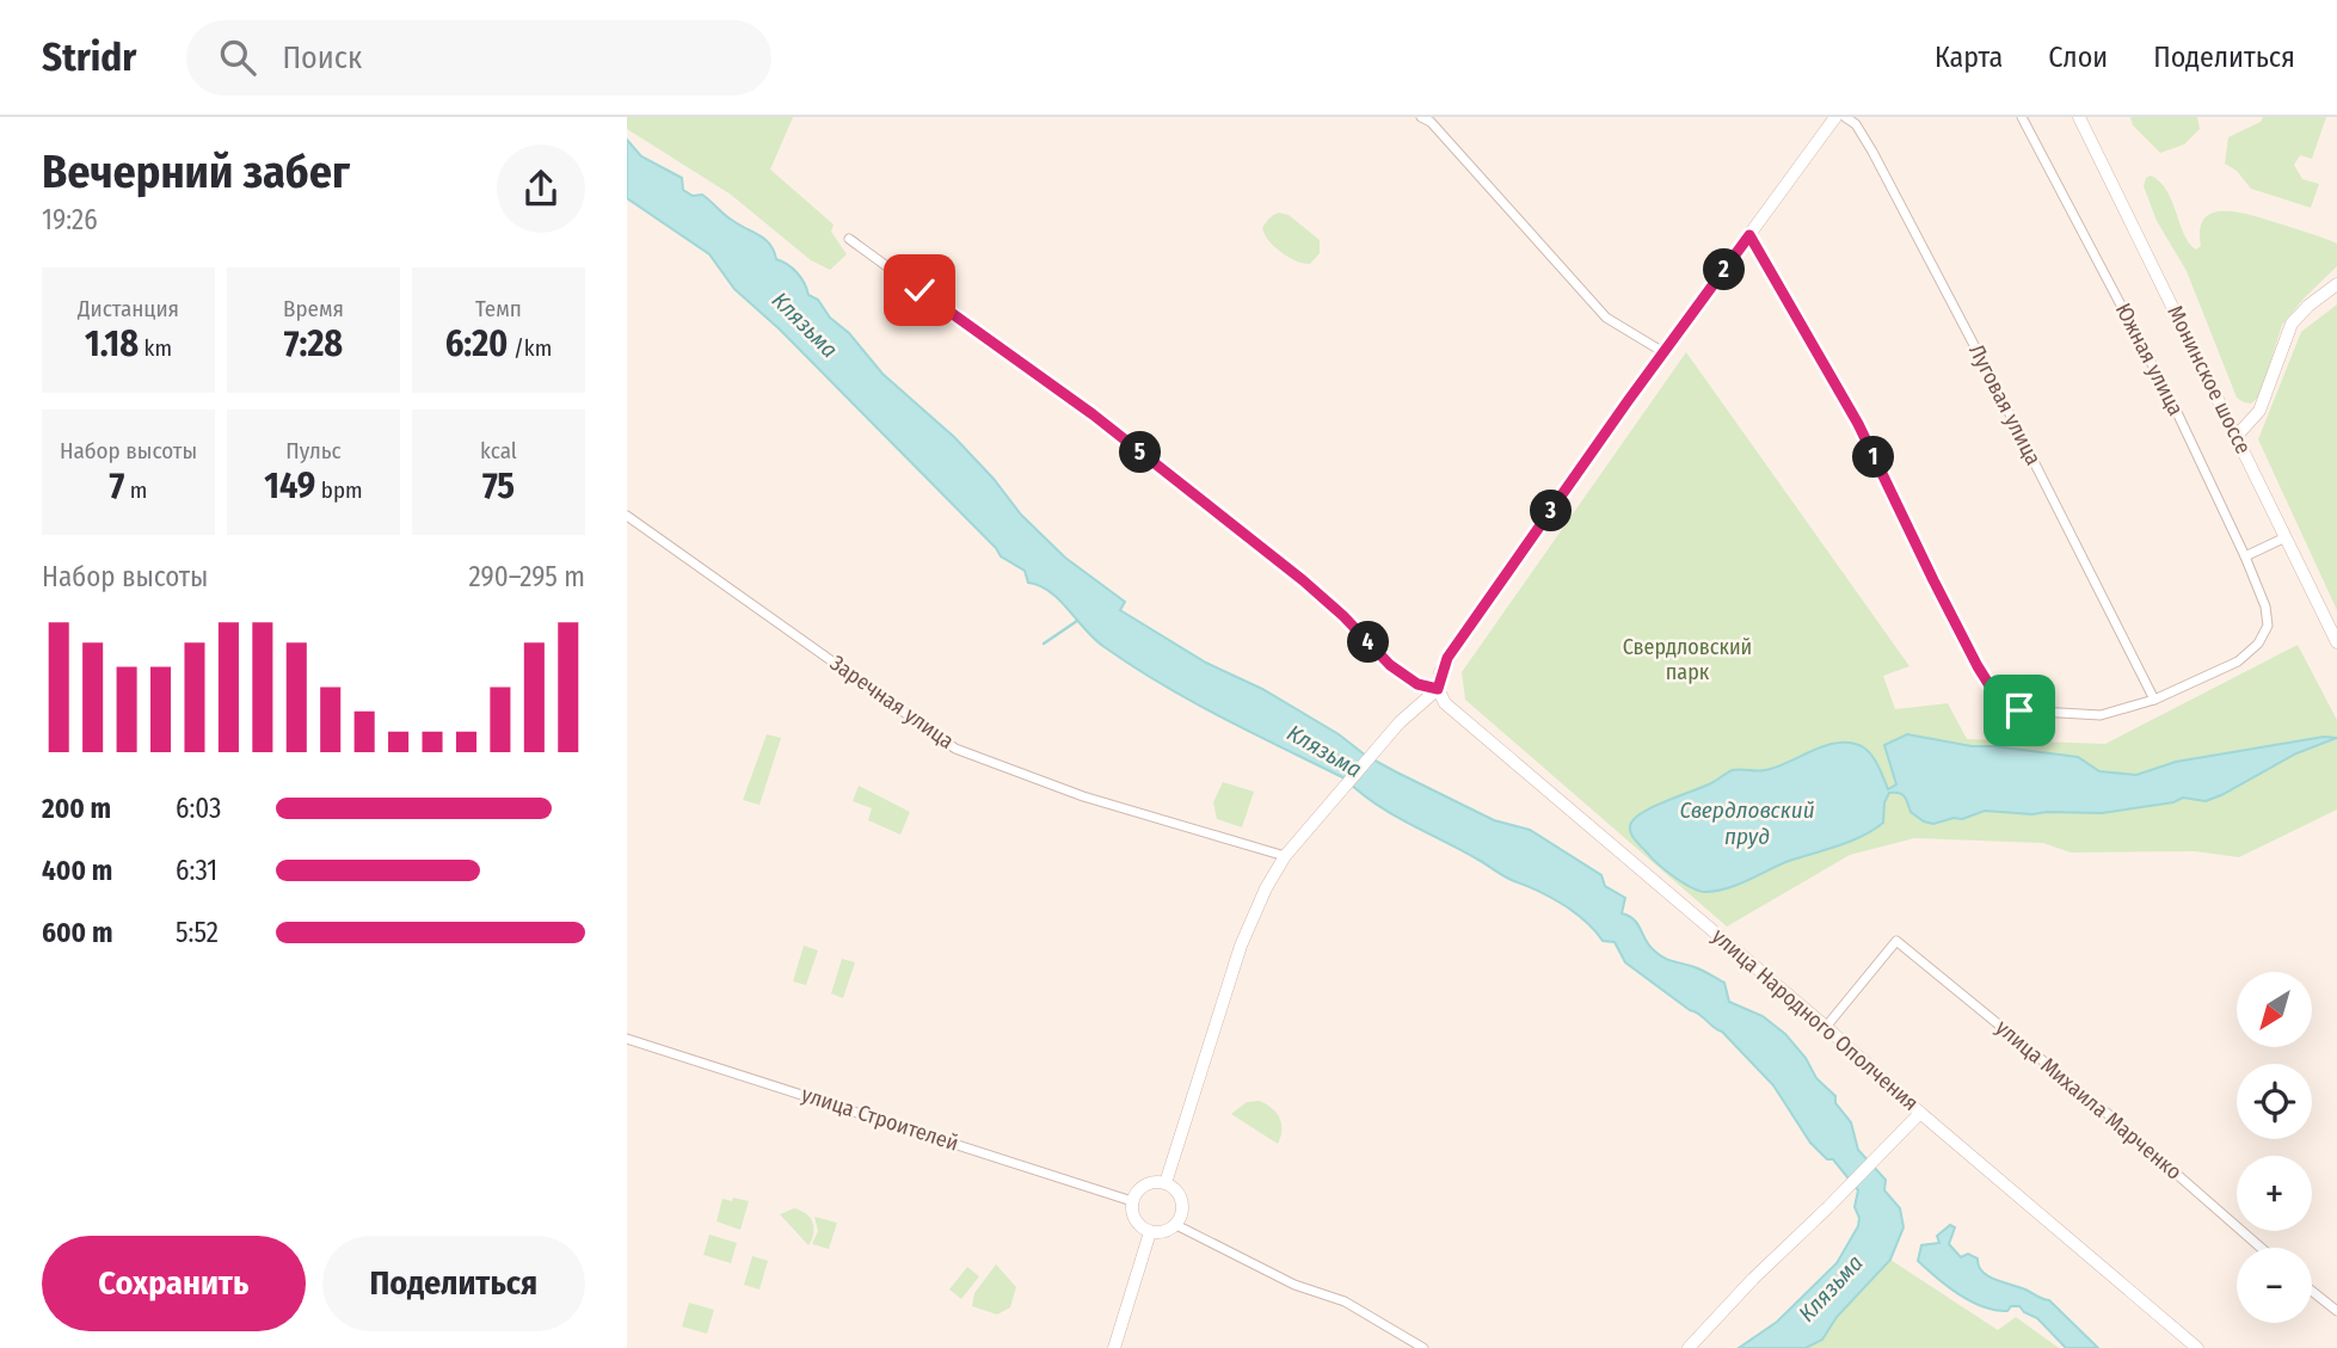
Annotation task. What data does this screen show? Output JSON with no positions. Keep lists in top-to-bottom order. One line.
{"streets":{"street":["Южная улица","Монинское шоссе","Луговая улица","Заречная улица","улица Народного Ополчения","улица Михаила Марченко","улица Строителей"]},"crossings":[["Южная улица","Луговая улица"],["улица Народного Ополчения","улица Михаила Марченко"]],"water":["Клязьма","Свердловский пруд"],"parks":["Свердловский парк"],"north":"bottom left","page":{"header":"Stridr","search":"Поиск","nav":["Карта","Слои","Поделиться"],"heading":["Вечерний забег","19:26"],"pins":["2","5","1","3","4"],"stats":[["Дистанция","1.18 km"],["Время","7:28"],["Темп","6:20 /km"],["Набор высоты","7 m"],["Пульс","149 bpm"],["kcal","75"]],"chart":["Набор высоты","290–295 m"],"list":[{"name":"200 m","note":"6:03"},{"name":"400 m","note":"6:31"},{"name":"600 m","note":"5:52"}],"map_buttons":["+","−"],"buttons":["Сохранить","Поделиться"]}}
